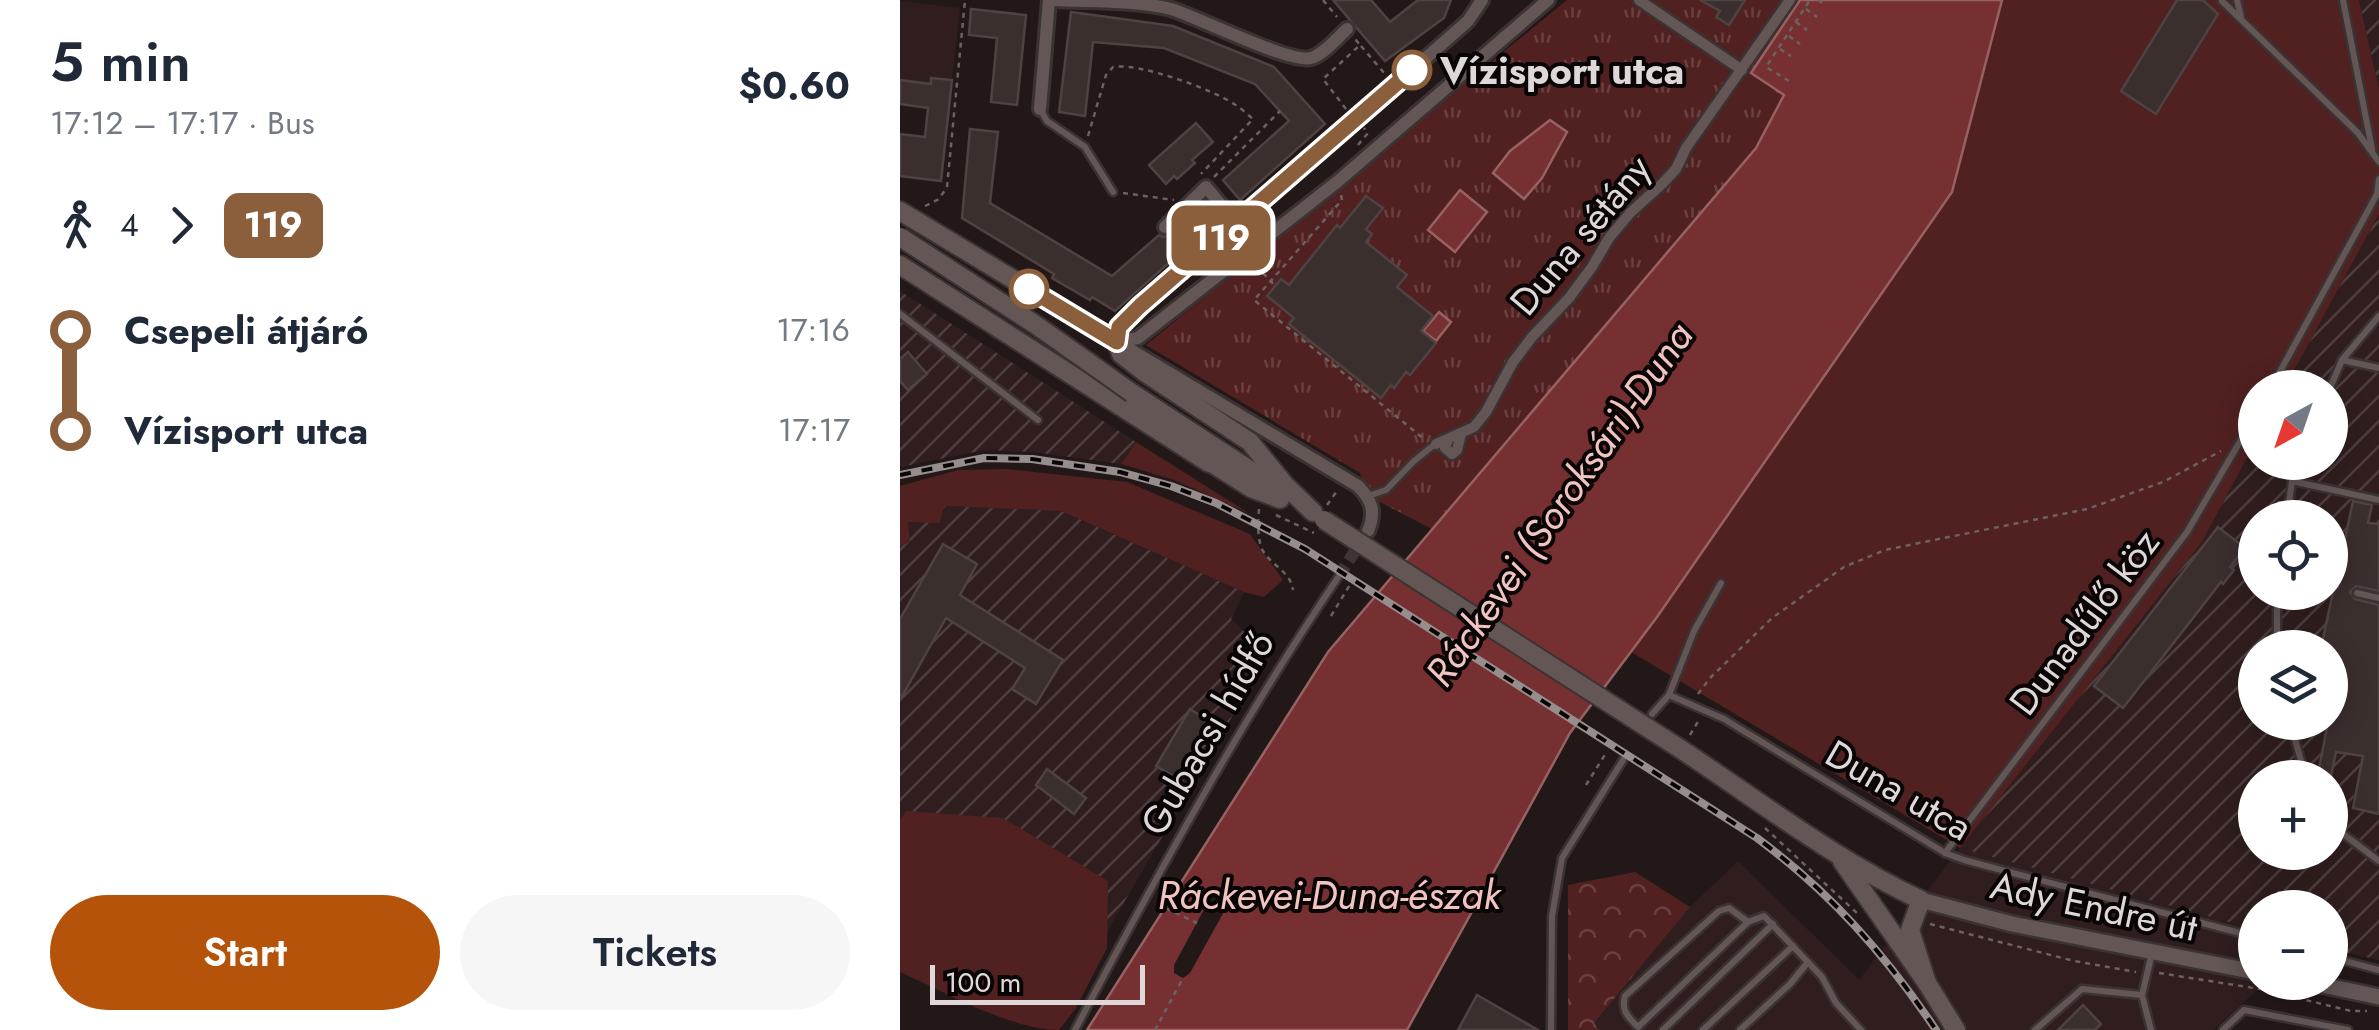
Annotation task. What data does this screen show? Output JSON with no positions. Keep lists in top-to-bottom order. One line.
{"streets":{"street":["Duna sétány","Ady Endre út"],"lane":["Dunadűlő köz","Gubacsi hídfő","Duna utca"]},"crossings":[["Dunadűlő köz","Duna utca"]],"water":["Ráckevei (Soroksári)-Duna","Ráckevei-Duna-észak"],"places":["Vízisport utca"],"lines":["bus line 119"],"scale_bar":"100 m","north":"bottom left","page":{"heading":["5 min","17:12 – 17:17 · Bus","$0.60"],"on_map":"119","legs":["4","119"],"list":[{"name":"Csepeli átjáró","value":"17:16"},{"name":"Vízisport utca","value":"17:17"}],"map_buttons":["+","−"],"buttons":["Start","Tickets"],"scale":"100 m"}}
